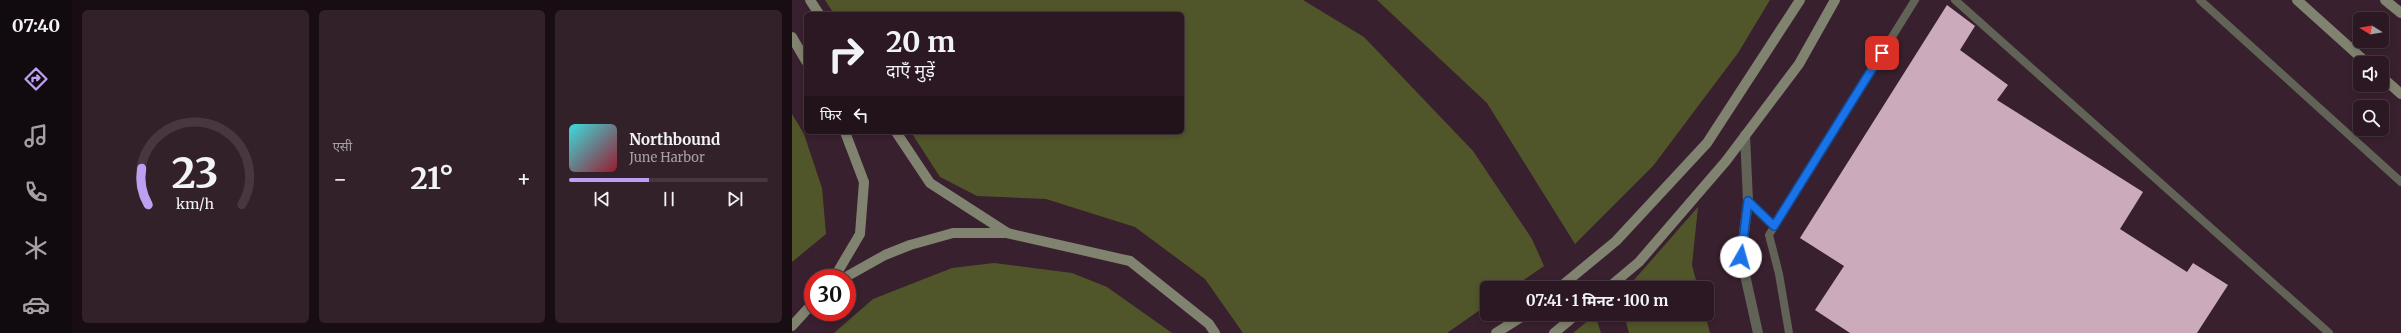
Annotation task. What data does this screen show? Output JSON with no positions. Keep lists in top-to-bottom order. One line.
{"north":"left","page":{"tabs":"07:40","tile":"एसी","turn":["20 m","दाएँ मुड़ें"],"then":"फिर","song":["Northbound","June Harbor"],"heat":["−","21°","+"],"limit":"30","trip":"07:41 · 1 मिनट · 100 m","gauge":["23","km/h"]}}
